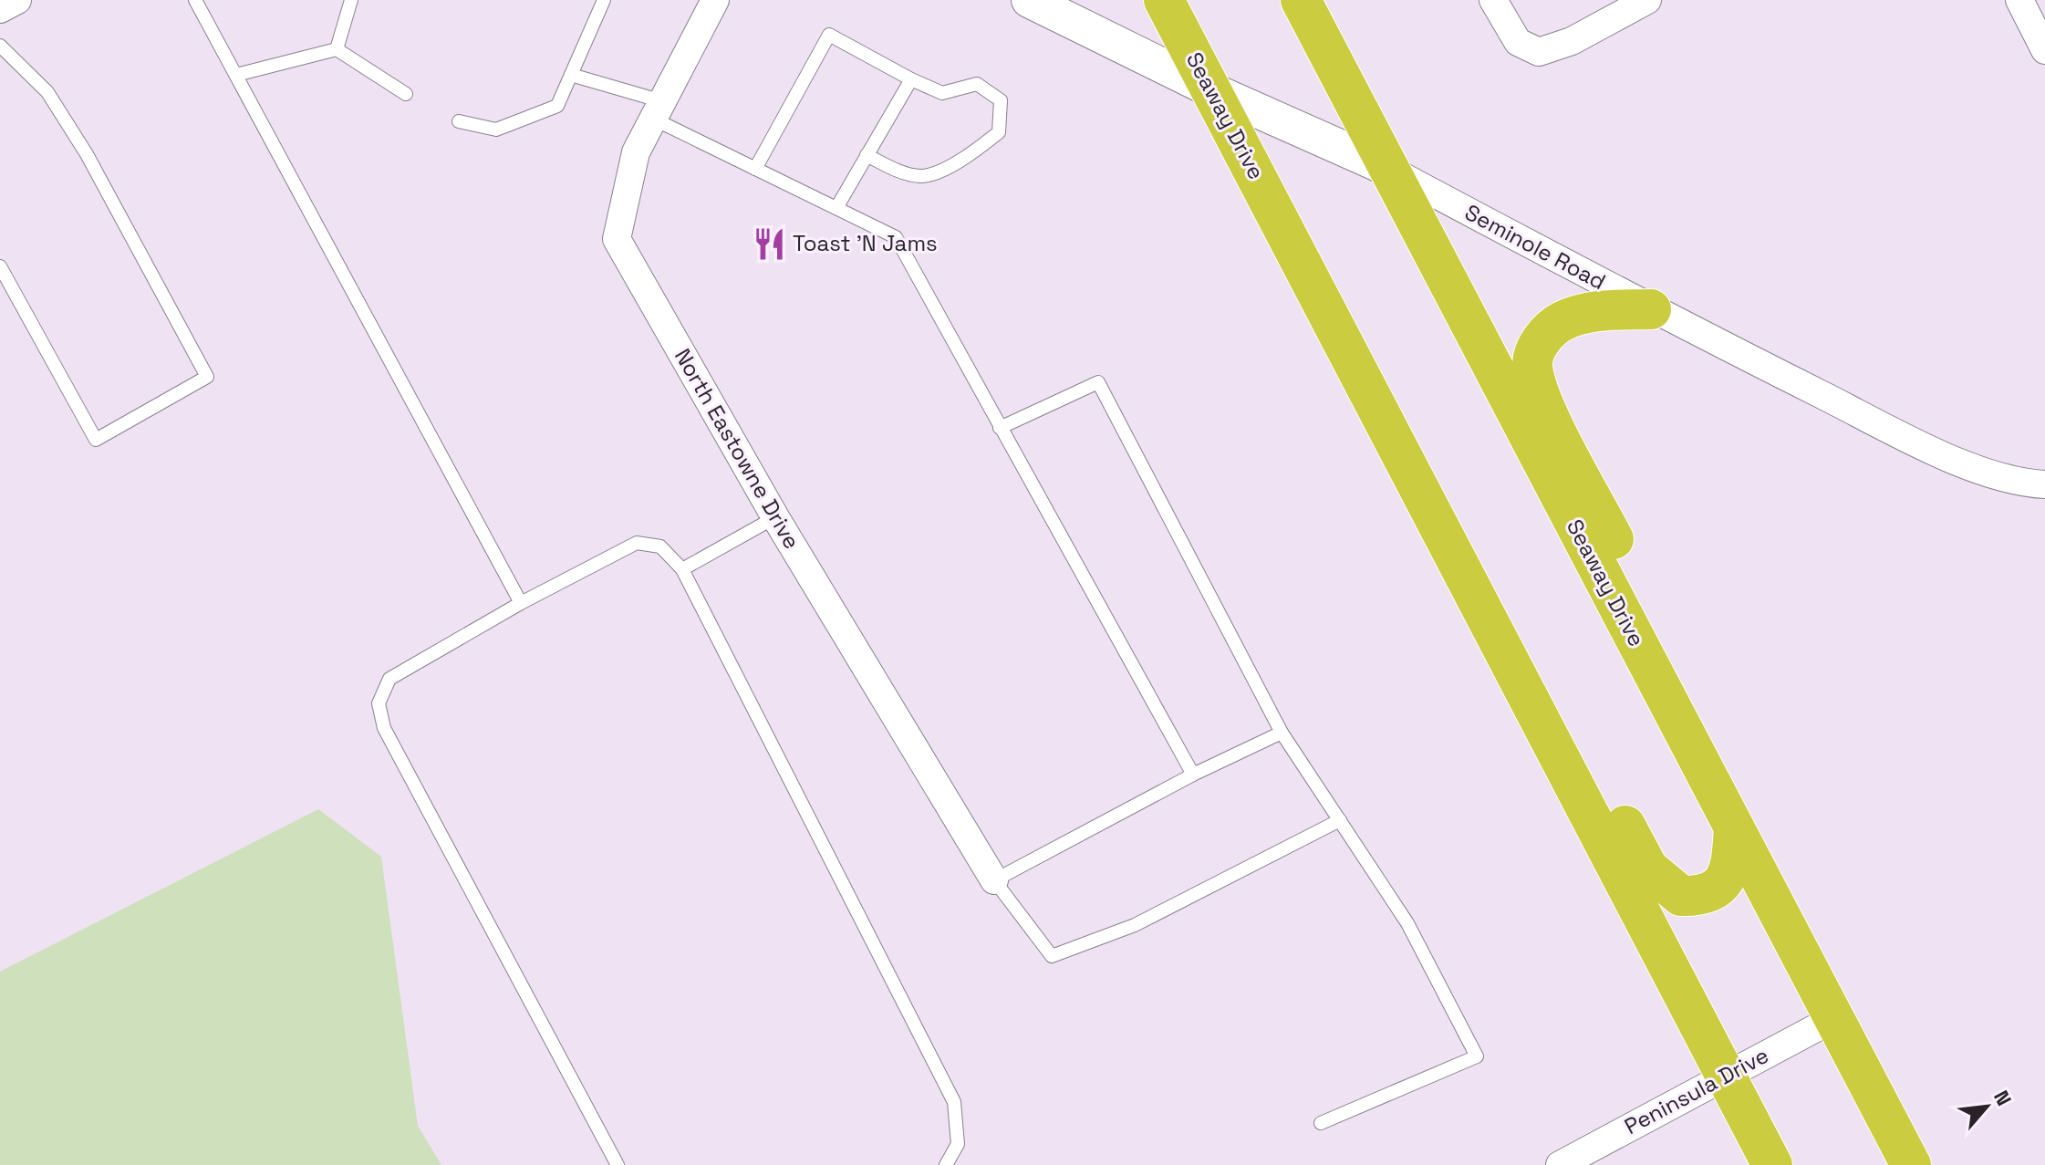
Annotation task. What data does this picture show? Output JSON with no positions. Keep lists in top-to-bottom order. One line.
{"streets":{"highway":["Seaway Drive"],"street":["Seminole Road","North Eastowne Drive","Peninsula Drive"]},"crossings":[["Seaway Drive","Seminole Road"],["Seaway Drive","Peninsula Drive"]],"places":{"restaurant":["Toast 'N Jams"]},"north":"top right"}
